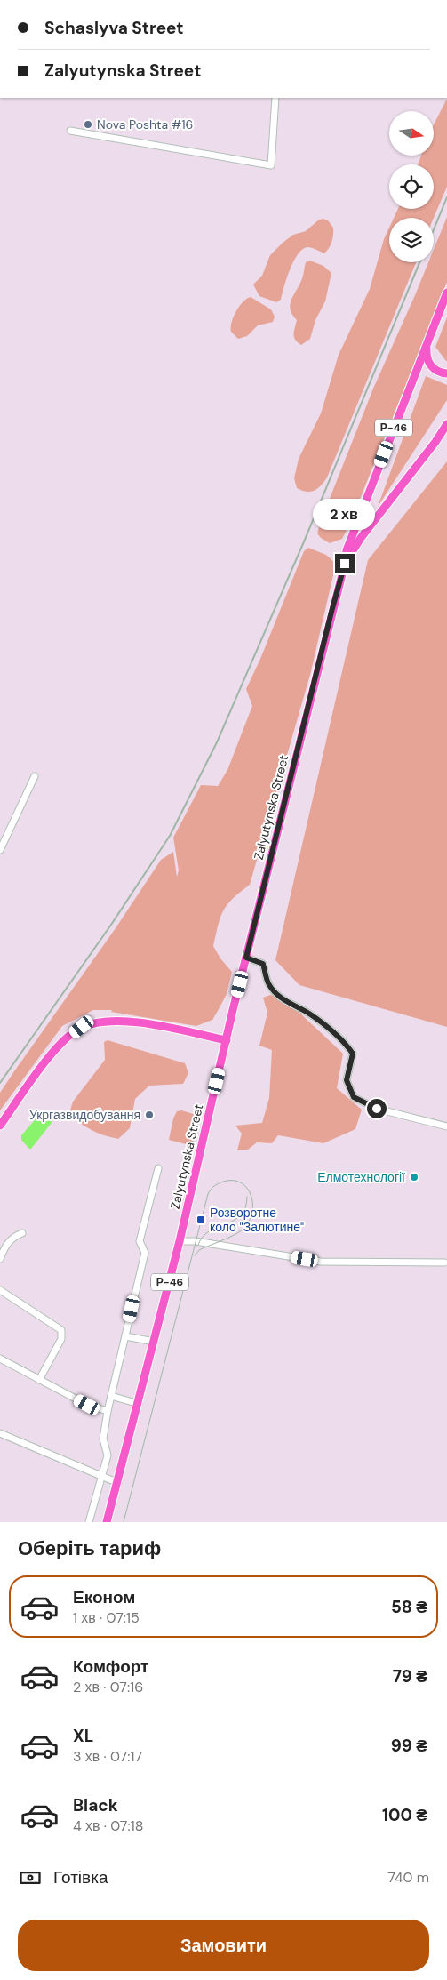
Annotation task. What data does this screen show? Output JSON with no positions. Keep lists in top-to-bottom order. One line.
{"streets":{"main road":["Р-46","Zalyutynska Street"]},"crossings":[["Р-46","Zalyutynska Street"]],"places":{"other":["Nova Poshta #16","Укргазвидобування","Елмотехнології"],"transit":["Розворотне коло \"Залютине\""]},"north":"right","page":{"banner":["Schaslyva Street","Zalyutynska Street"],"bubble":"2 хв","heading":"Оберіть тариф","list":[{"name":"Економ","note":"1 хв · 07:15","value":"58 ₴"},{"name":"Комфорт","note":"2 хв · 07:16","value":"79 ₴"},{"name":"XL","note":"3 хв · 07:17","value":"99 ₴"},{"name":"Black","note":"4 хв · 07:18","value":"100 ₴"}],"pay":["Готівка","740 m"],"buttons":"Замовити"}}
